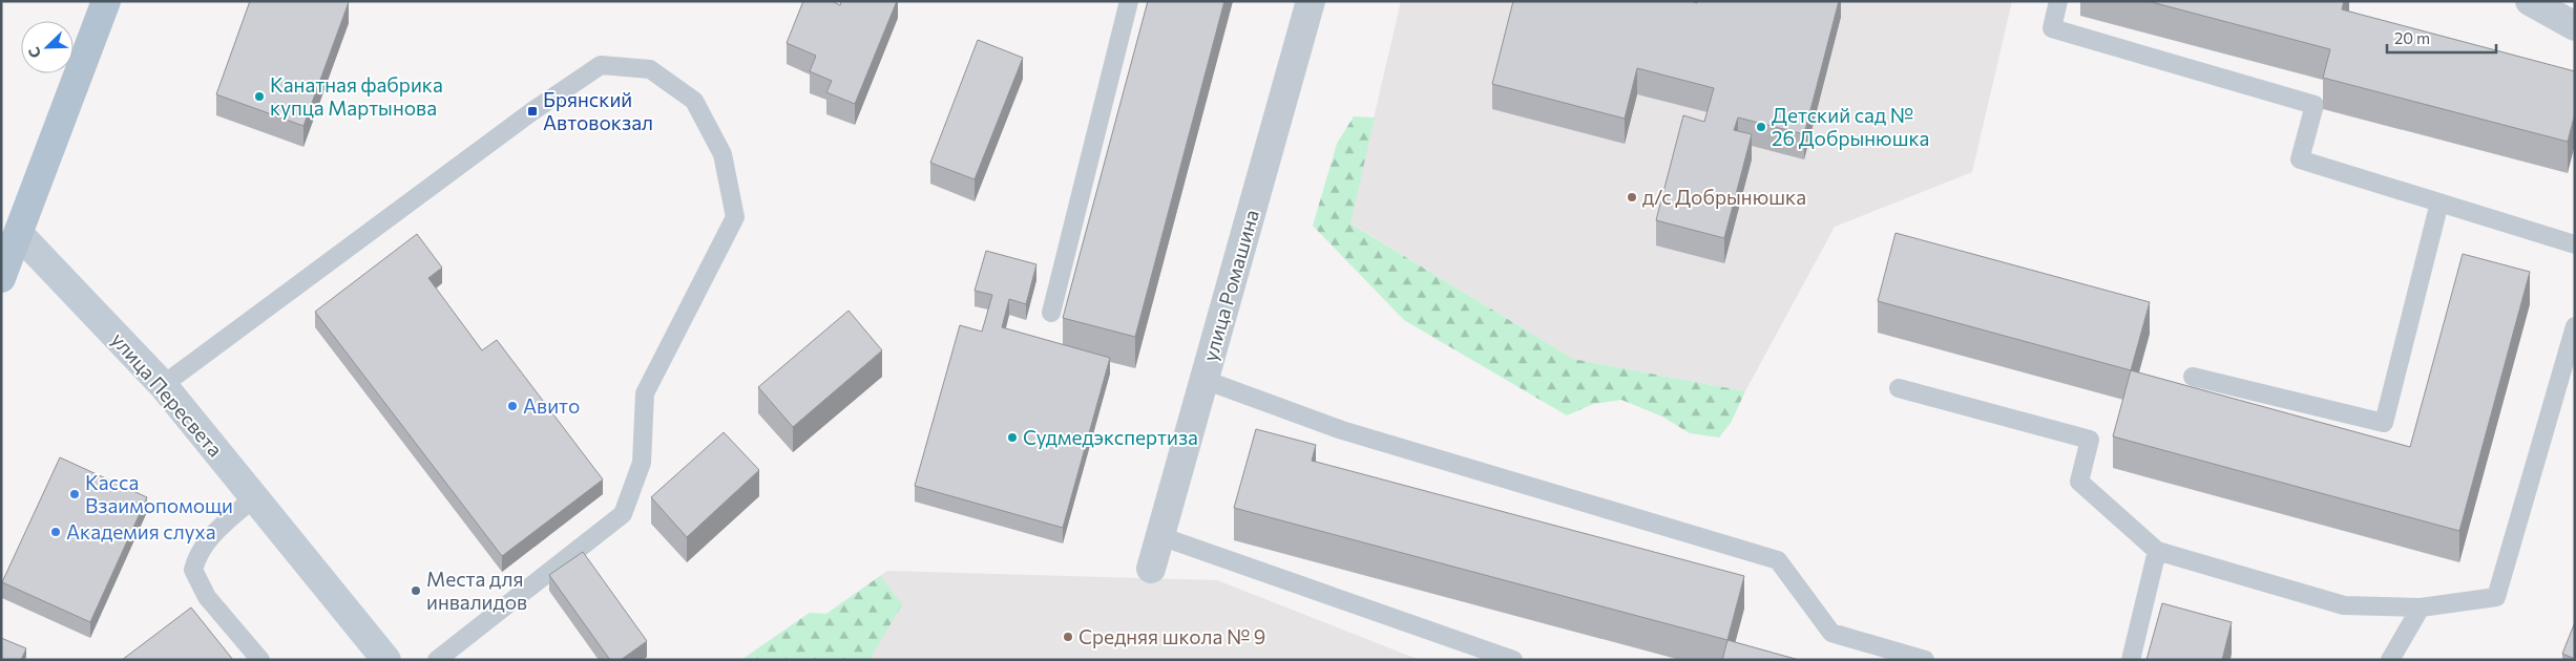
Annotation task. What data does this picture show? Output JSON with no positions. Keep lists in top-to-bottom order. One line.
{"streets":{"main road":["улица Пересвета"],"street":["улица Ромашина"]},"places":{"other":["Канатная фабрика купца Мартынова","Детский сад № 26 Добрынюшка","д/с Добрынюшка","Авито","Судмедэкспертиза","Касса Взаимопомощи","Академия слуха","Места для инвалидов","Средняя школа № 9"],"transit":["Брянский Автовокзал"]},"scale_bar":"20 m","north":"bottom left"}
